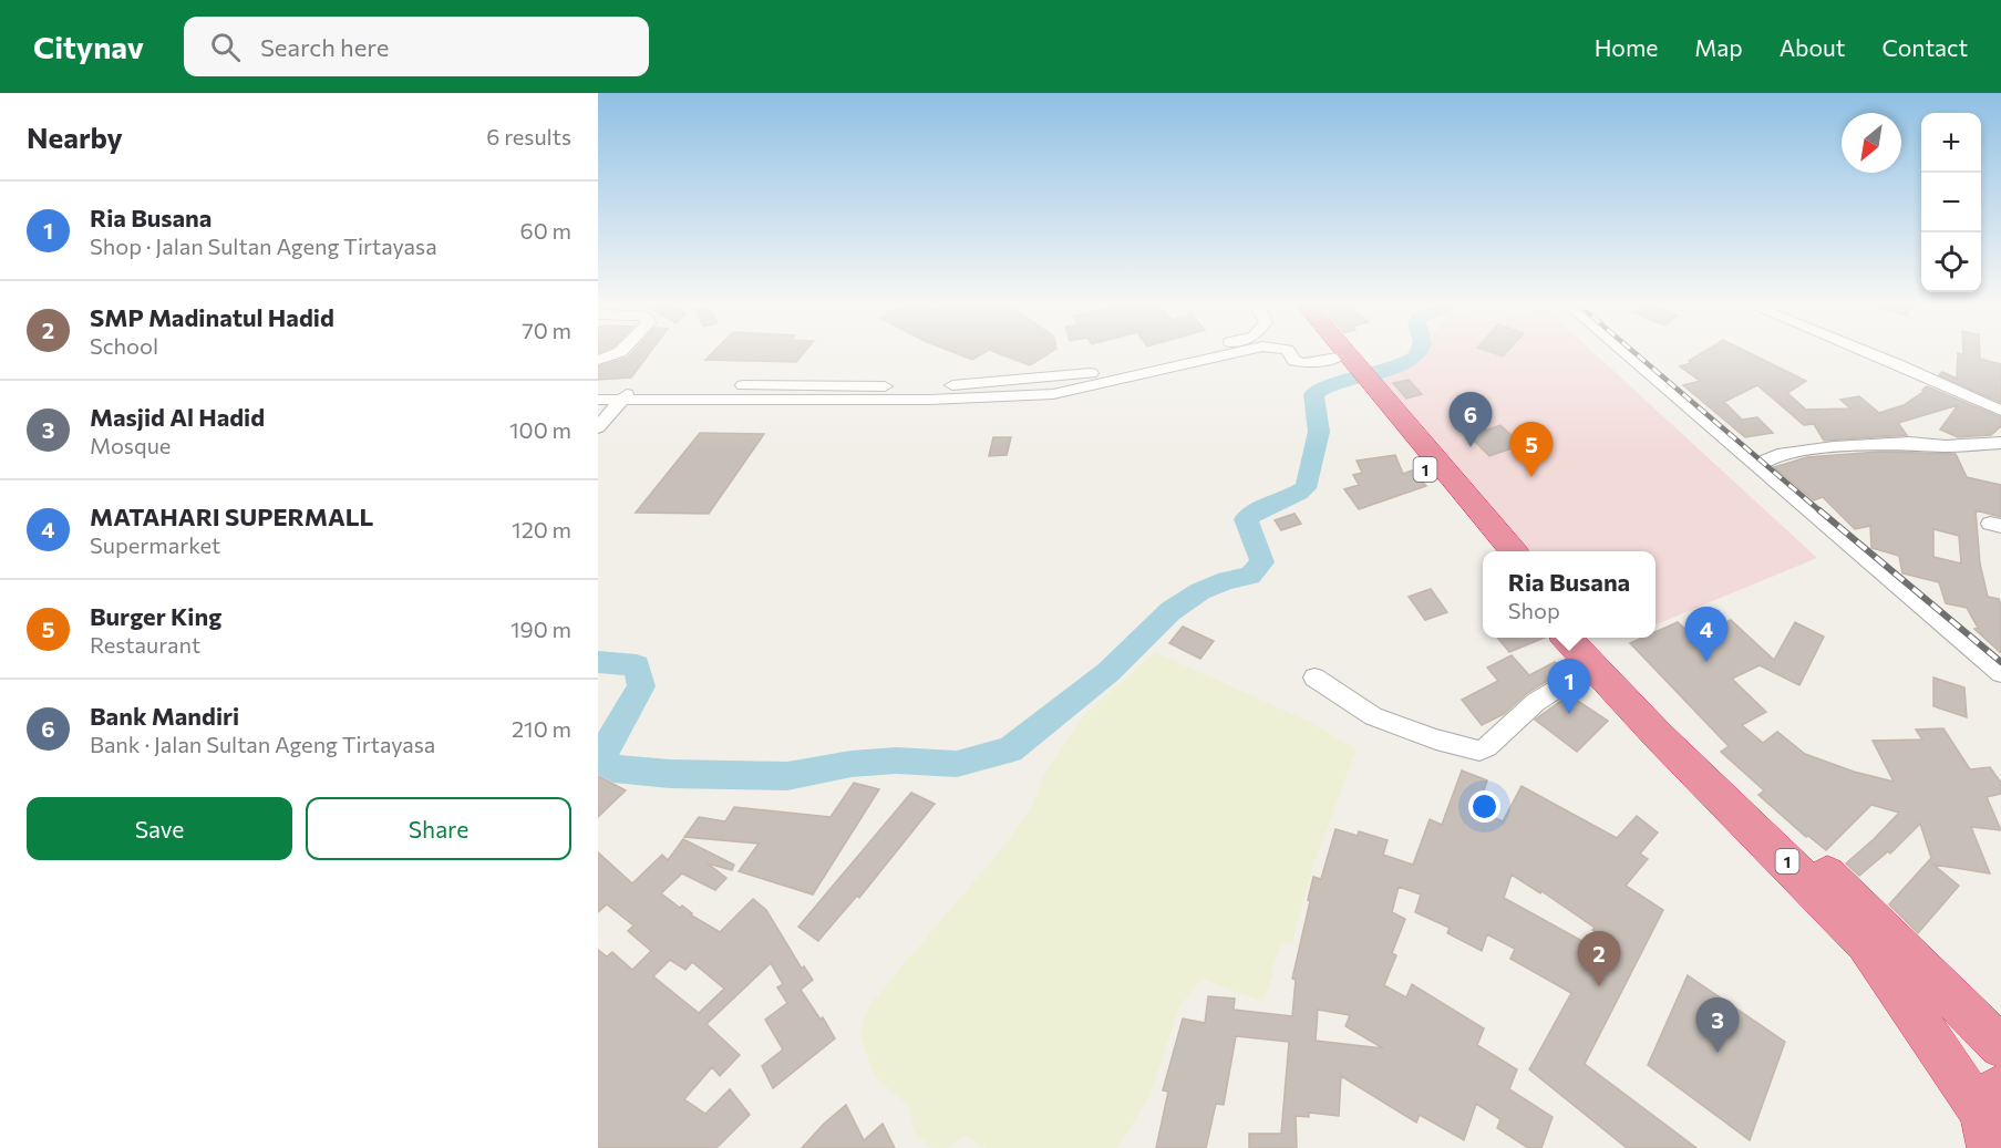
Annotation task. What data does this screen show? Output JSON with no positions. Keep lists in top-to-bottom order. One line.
{"streets":{"highway":["1"]},"north":"bottom left","page":{"header":"Citynav","search":"Search here","nav":["Home","Map","About","Contact"],"heading":["Nearby","6 results"],"map_buttons":["+","−"],"list":[{"mark":"1","name":"Ria Busana","note":"Shop · Jalan Sultan Ageng Tirtayasa","value":"60 m"},{"mark":"2","name":"SMP Madinatul Hadid","note":"School","value":"70 m"},{"mark":"3","name":"Masjid Al Hadid","note":"Mosque","value":"100 m"},{"mark":"4","name":"MATAHARI SUPERMALL","note":"Supermarket","value":"120 m"},{"mark":"5","name":"Burger King","note":"Restaurant","value":"190 m"},{"mark":"6","name":"Bank Mandiri","note":"Bank · Jalan Sultan Ageng Tirtayasa","value":"210 m"}],"pins":["6","5","4","1","2","3"],"popup":["Ria Busana","Shop"],"buttons":["Save","Share"]}}
